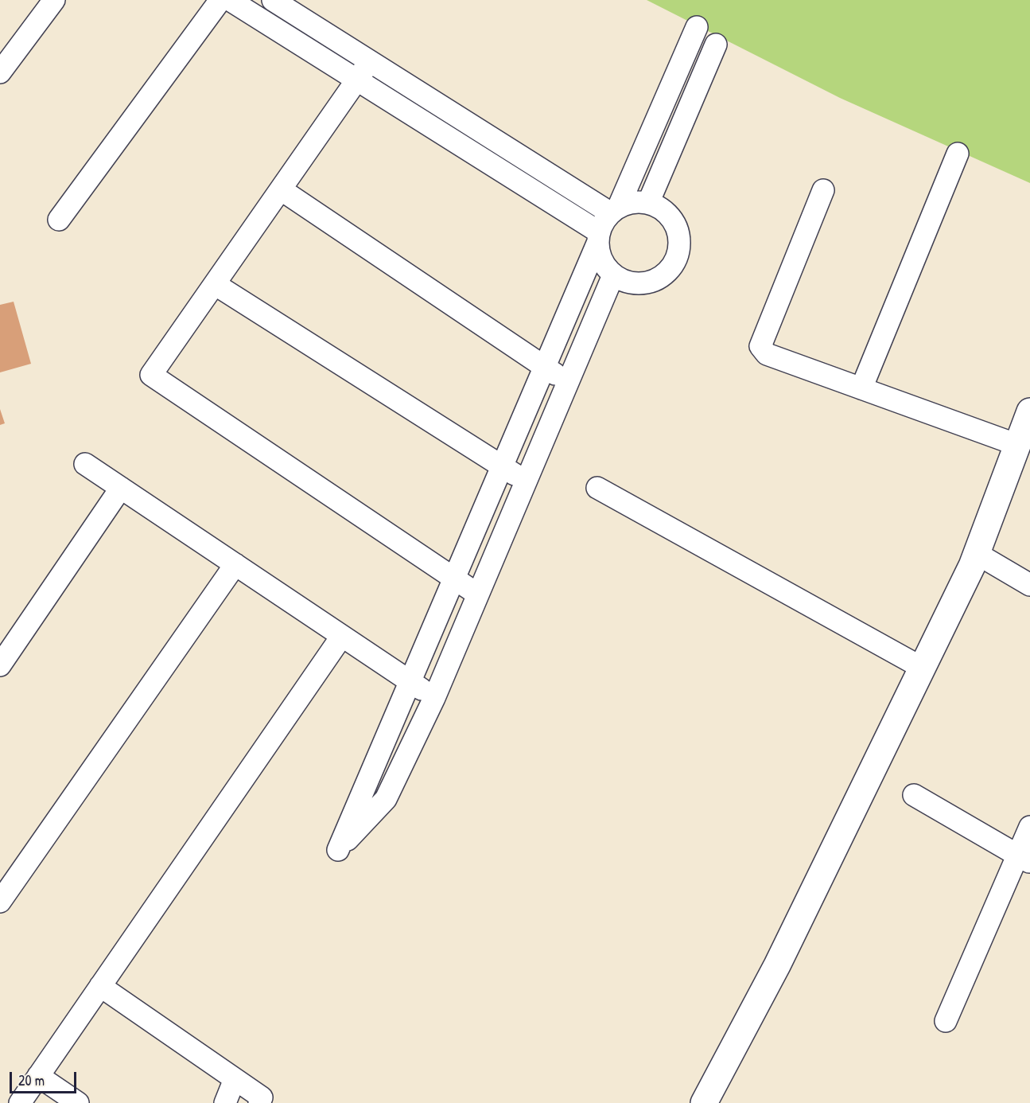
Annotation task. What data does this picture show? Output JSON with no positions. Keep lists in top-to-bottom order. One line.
{"scale_bar":"20 m"}
